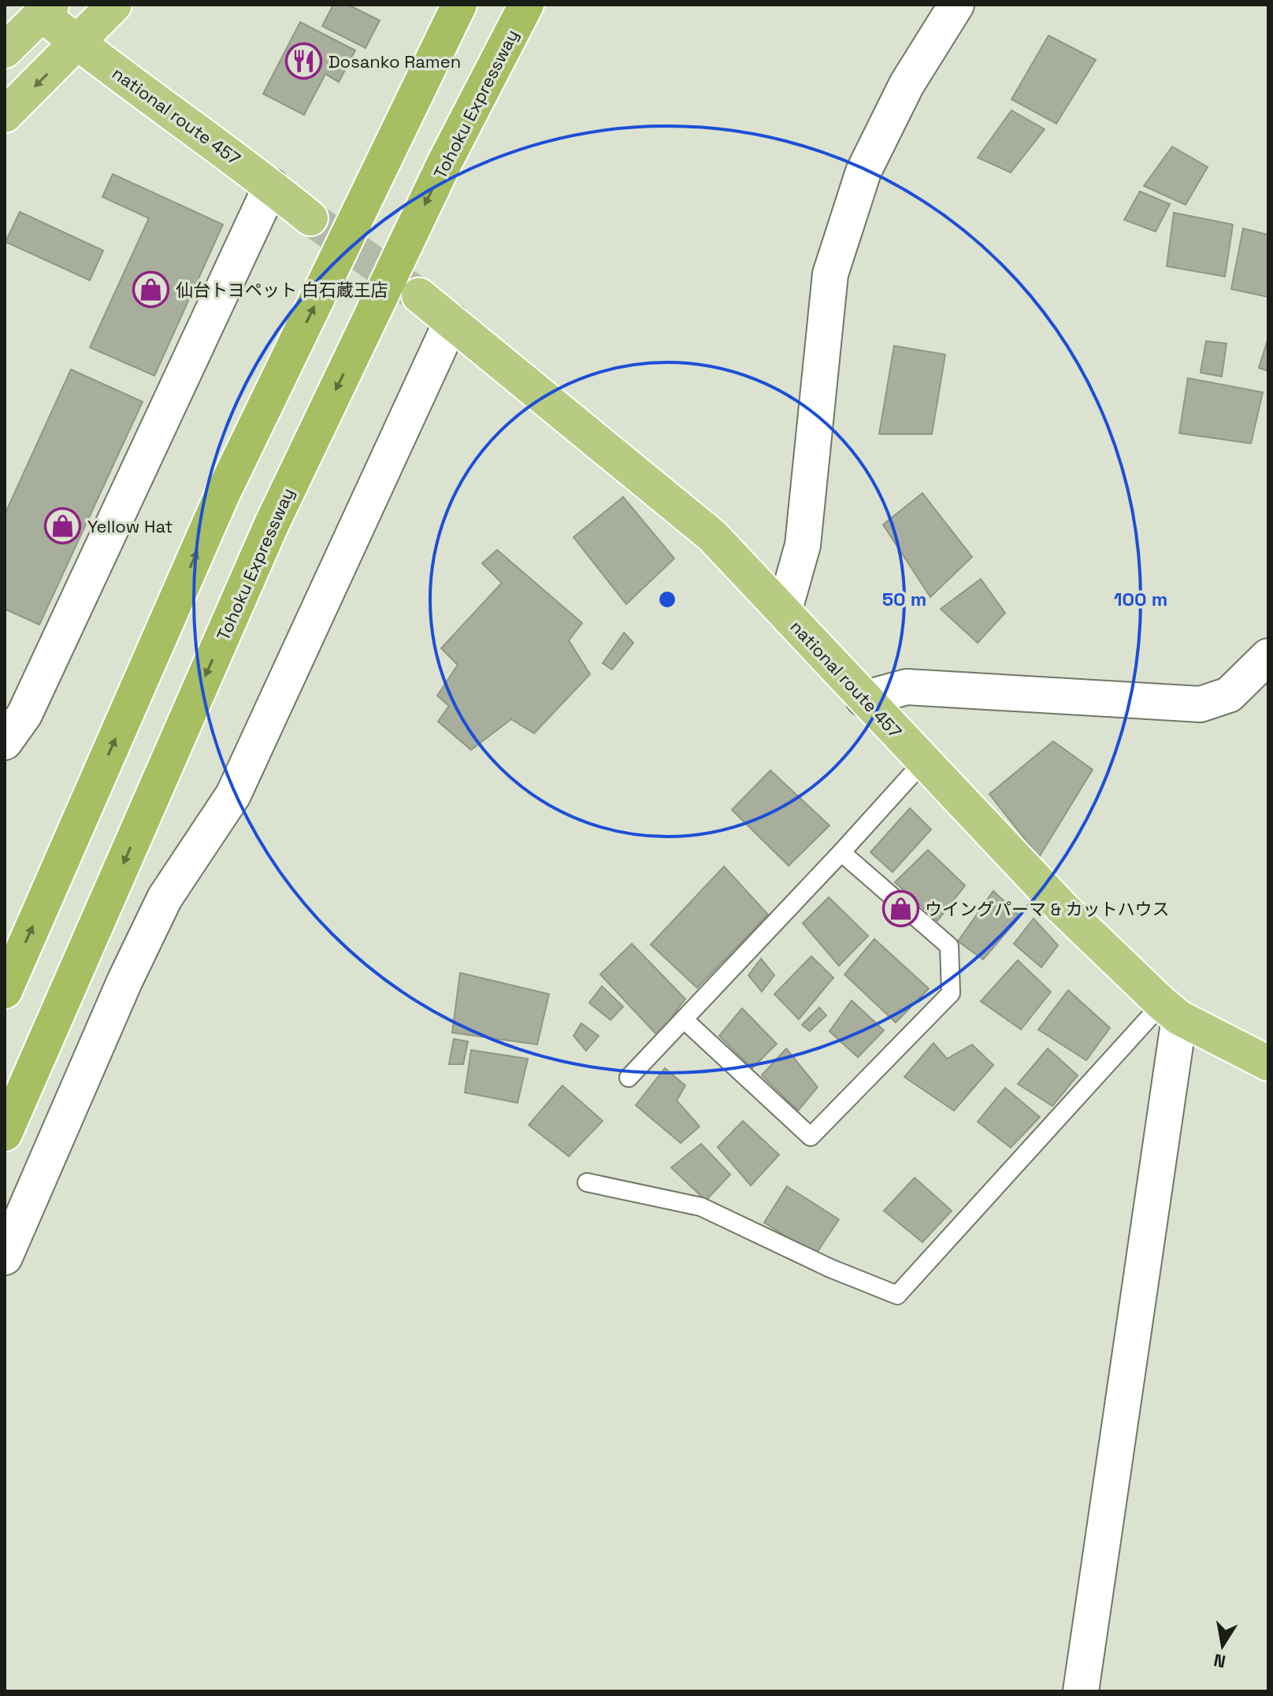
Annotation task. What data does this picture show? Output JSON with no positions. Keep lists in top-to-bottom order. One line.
{"streets":{"highway":["Tohoku Expressway","national route 457"]},"places":{"restaurant":["Dosanko Ramen"],"shop":["仙台トヨペット 白石蔵王店","Yellow Hat","ウイングパーマ & カットハウス"]},"north":"bottom","rings":["50 m","100 m"]}
